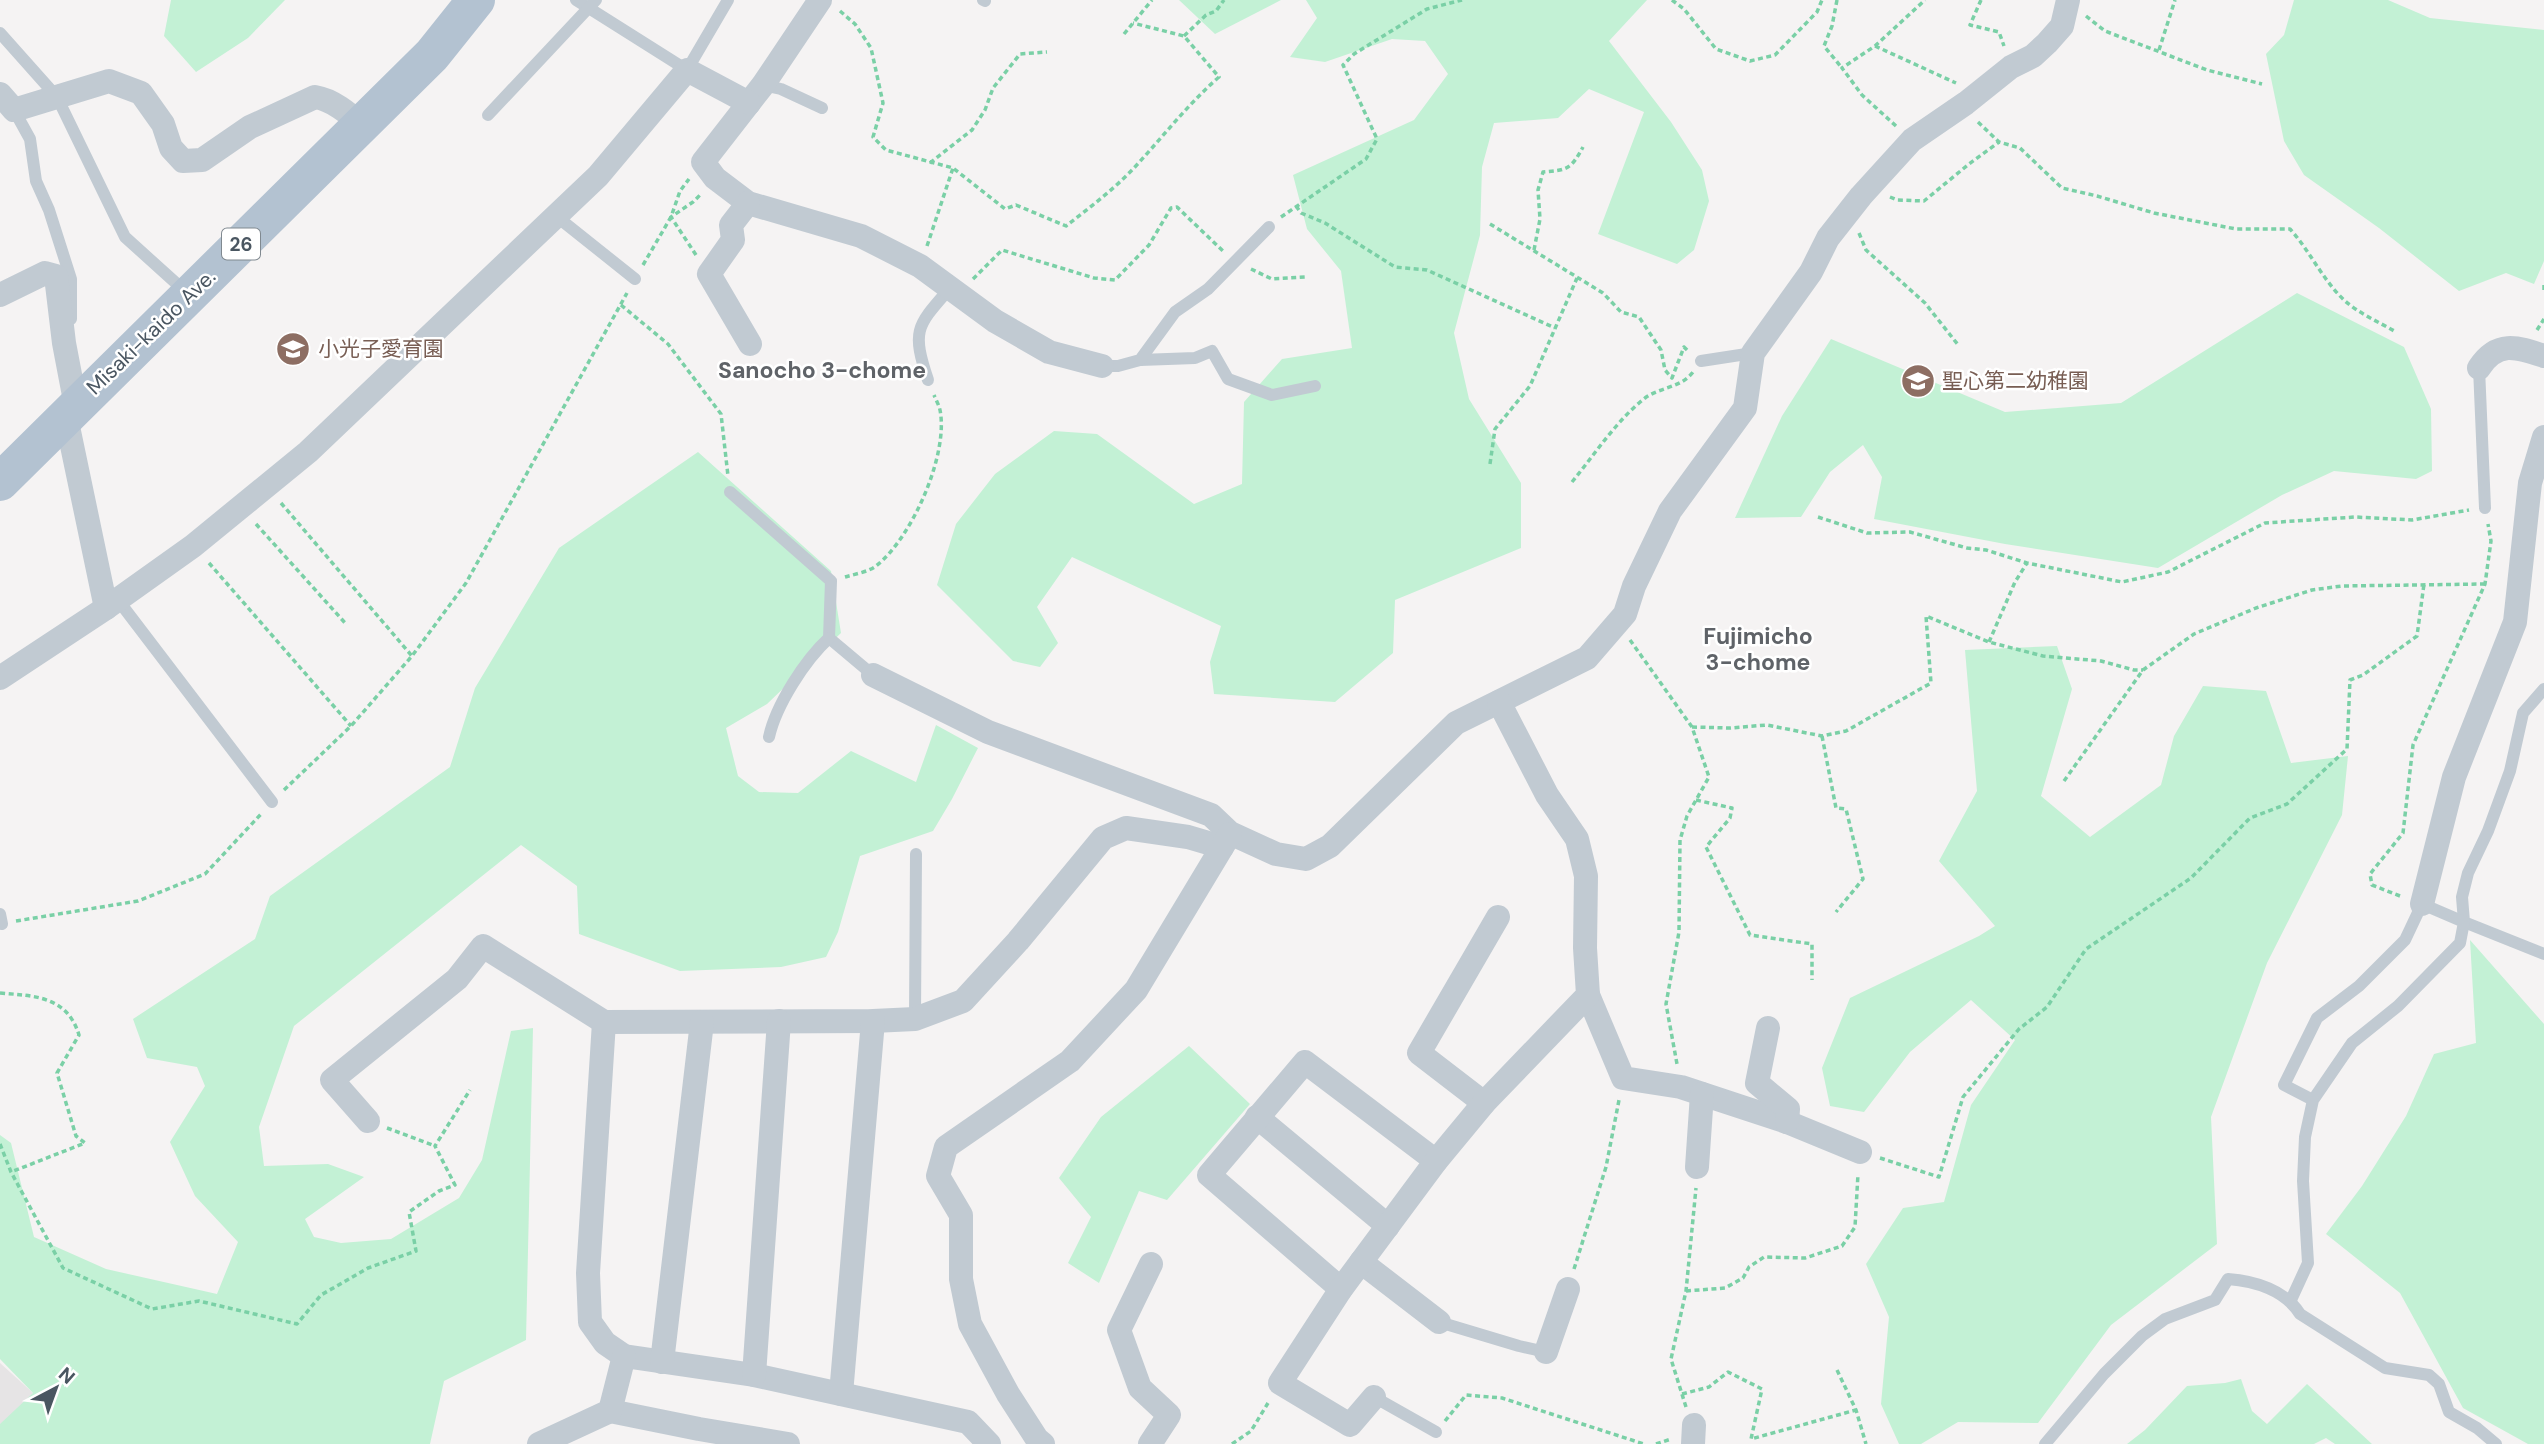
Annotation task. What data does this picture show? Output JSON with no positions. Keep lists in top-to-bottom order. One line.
{"streets":{"main road":["26","Misaki-kaido Ave."]},"districts":["Sanocho 3-chome","Fujimicho 3-chome"],"places":{"school or university":["小光子愛育園","聖心第二幼稚園"]},"north":"top right"}
